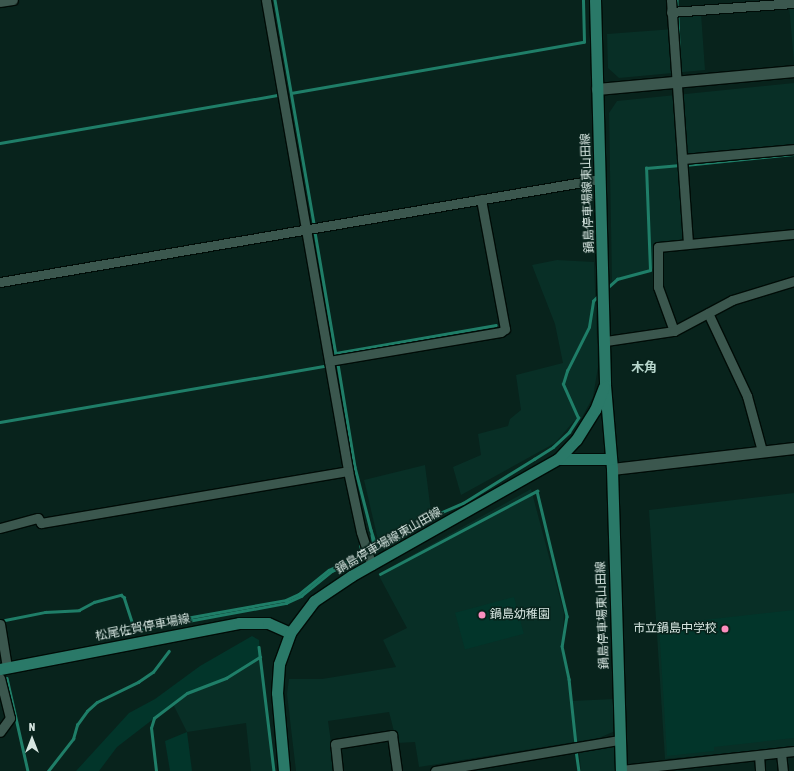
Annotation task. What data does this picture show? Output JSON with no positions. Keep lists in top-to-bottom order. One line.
{"streets":{"main road":["鍋島停車場線東山田線","鍋島停車場東山田線","松尾佐賀停車場線"]},"crossings":[["鍋島停車場線東山田線","鍋島停車場東山田線"],["鍋島停車場線東山田線","松尾佐賀停車場線"]],"districts":["木角"],"places":["鍋島幼稚園","市立鍋島中学校"],"north":"top"}
